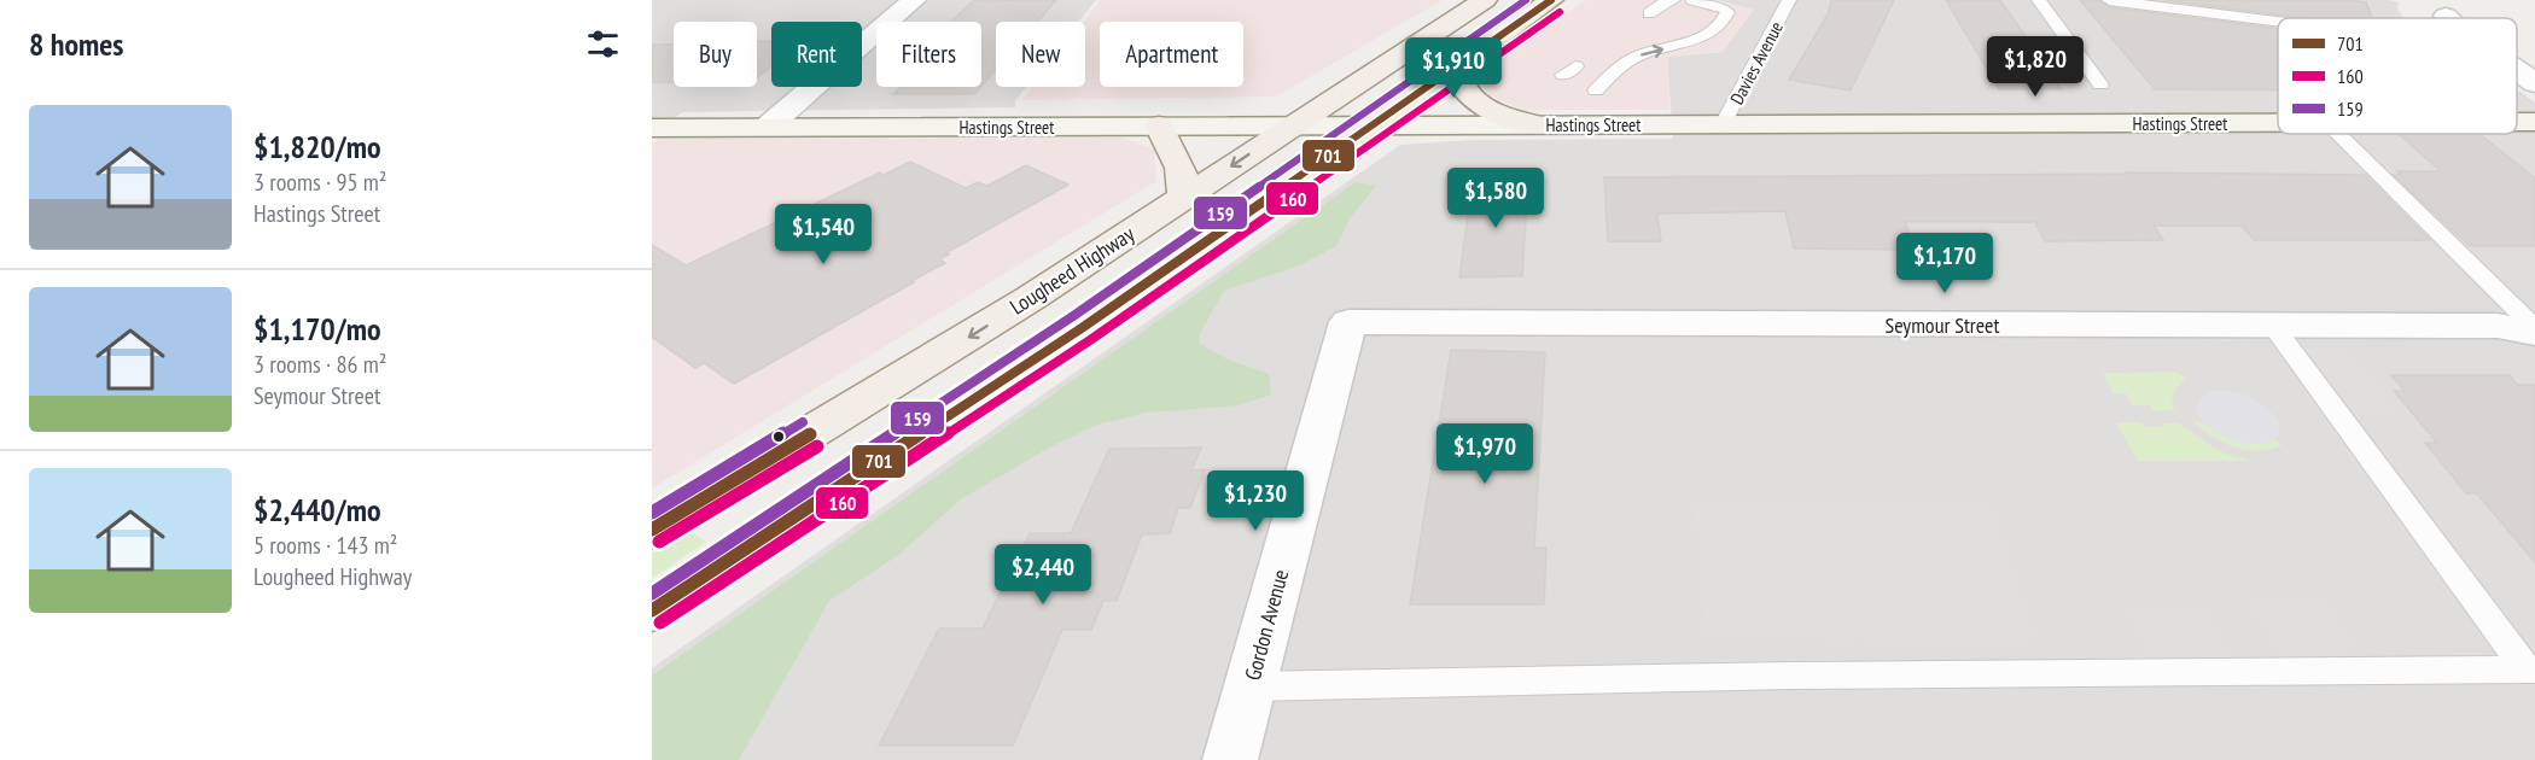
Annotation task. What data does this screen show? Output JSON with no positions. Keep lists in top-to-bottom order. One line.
{"streets":{"main road":["Lougheed Highway"],"street":["Hastings Street","Seymour Street","Gordon Avenue"],"lane":["Davies Avenue"]},"crossings":[["Davies Avenue","Hastings Street"],["Hastings Street","Lougheed Highway"],["Seymour Street","Gordon Avenue"]],"lines":["transit line 701","transit line 159","transit line 160"],"legend":["701","160","159"],"page":{"heading":"8 homes","chip":["Buy","Rent","Filters","New","Apartment"],"price":["$1,820","$1,910","$1,580","$1,540","$1,170","$1,970","$1,230","$2,440"],"list":[{"name":"$1,820/mo","note":"3 rooms · 95 m² · Hastings Street"},{"name":"$1,170/mo","note":"3 rooms · 86 m² · Seymour Street"},{"name":"$2,440/mo","note":"5 rooms · 143 m² · Lougheed Highway"}]}}
